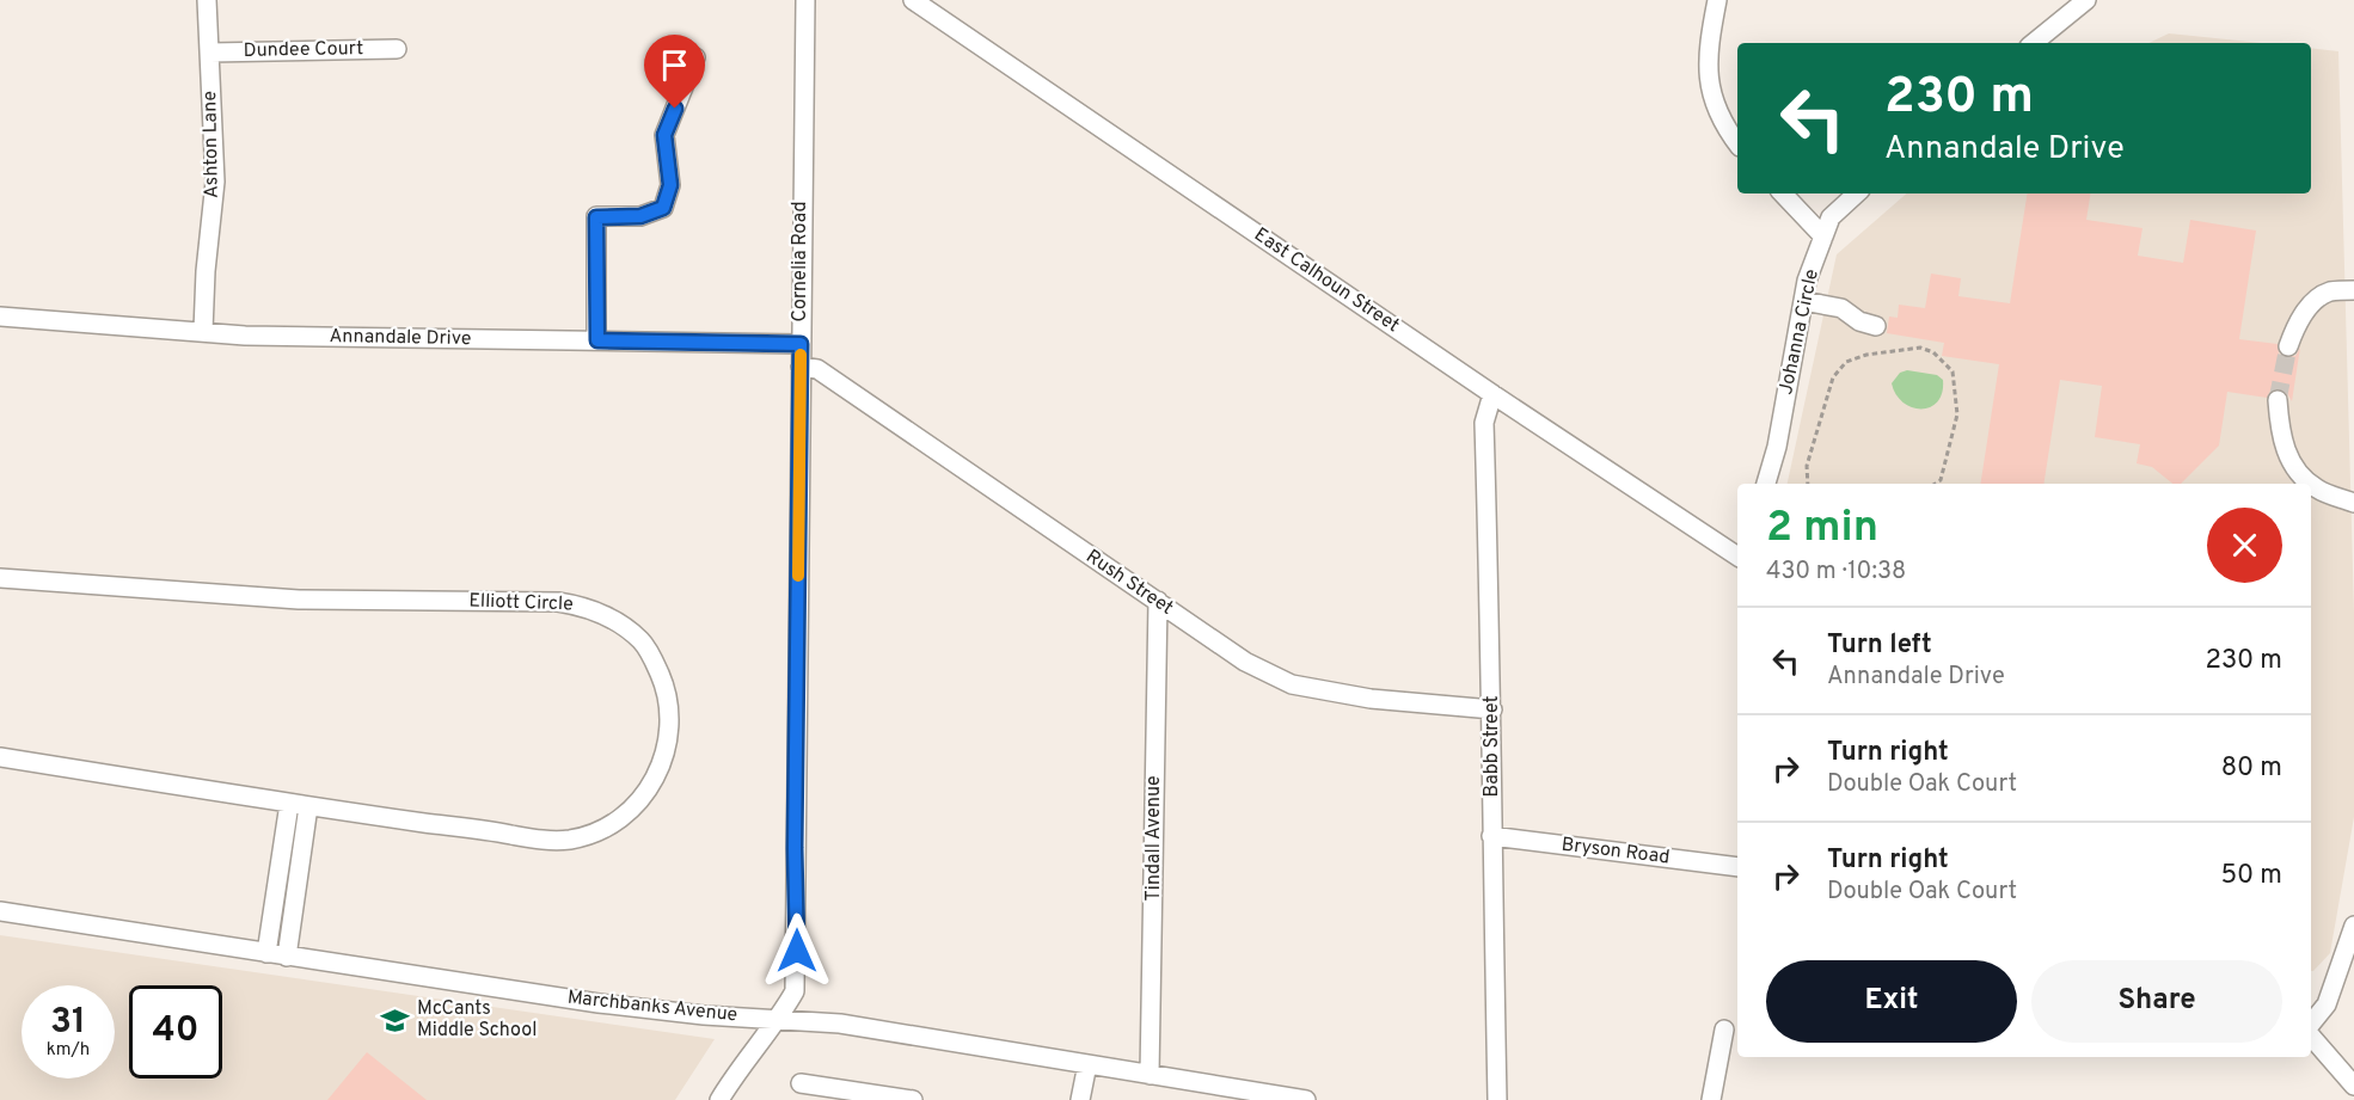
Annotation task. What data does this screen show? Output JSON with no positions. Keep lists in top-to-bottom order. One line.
{"streets":{"street":["Dundee Court","Ashton Lane","Cornelia Road","East Calhoun Street","Johanna Circle","Annandale Drive","Rush Street","Elliott Circle","Babb Street","Tindall Avenue","Bryson Road","Marchbanks Avenue"]},"crossings":[["Dundee Court","Ashton Lane"],["Ashton Lane","Annandale Drive"],["Cornelia Road","Annandale Drive"],["Cornelia Road","Rush Street"],["Cornelia Road","Marchbanks Avenue"],["East Calhoun Street","Babb Street"],["Rush Street","Babb Street"],["Rush Street","Tindall Avenue"],["Babb Street","Bryson Road"],["Tindall Avenue","Marchbanks Avenue"]],"places":{"school or university":["McCants Middle School"]},"page":{"turn":["230 m","Annandale Drive"],"heading":["2 min","430 m · 10:38"],"list":[{"name":"Turn left","note":"Annandale Drive","value":"230 m"},{"name":"Turn right","note":"Double Oak Court","value":"80 m"},{"name":"Turn right","note":"Double Oak Court","value":"50 m"}],"buttons":["Exit","Share"],"speed":"31 km/h","limit":"40"}}
